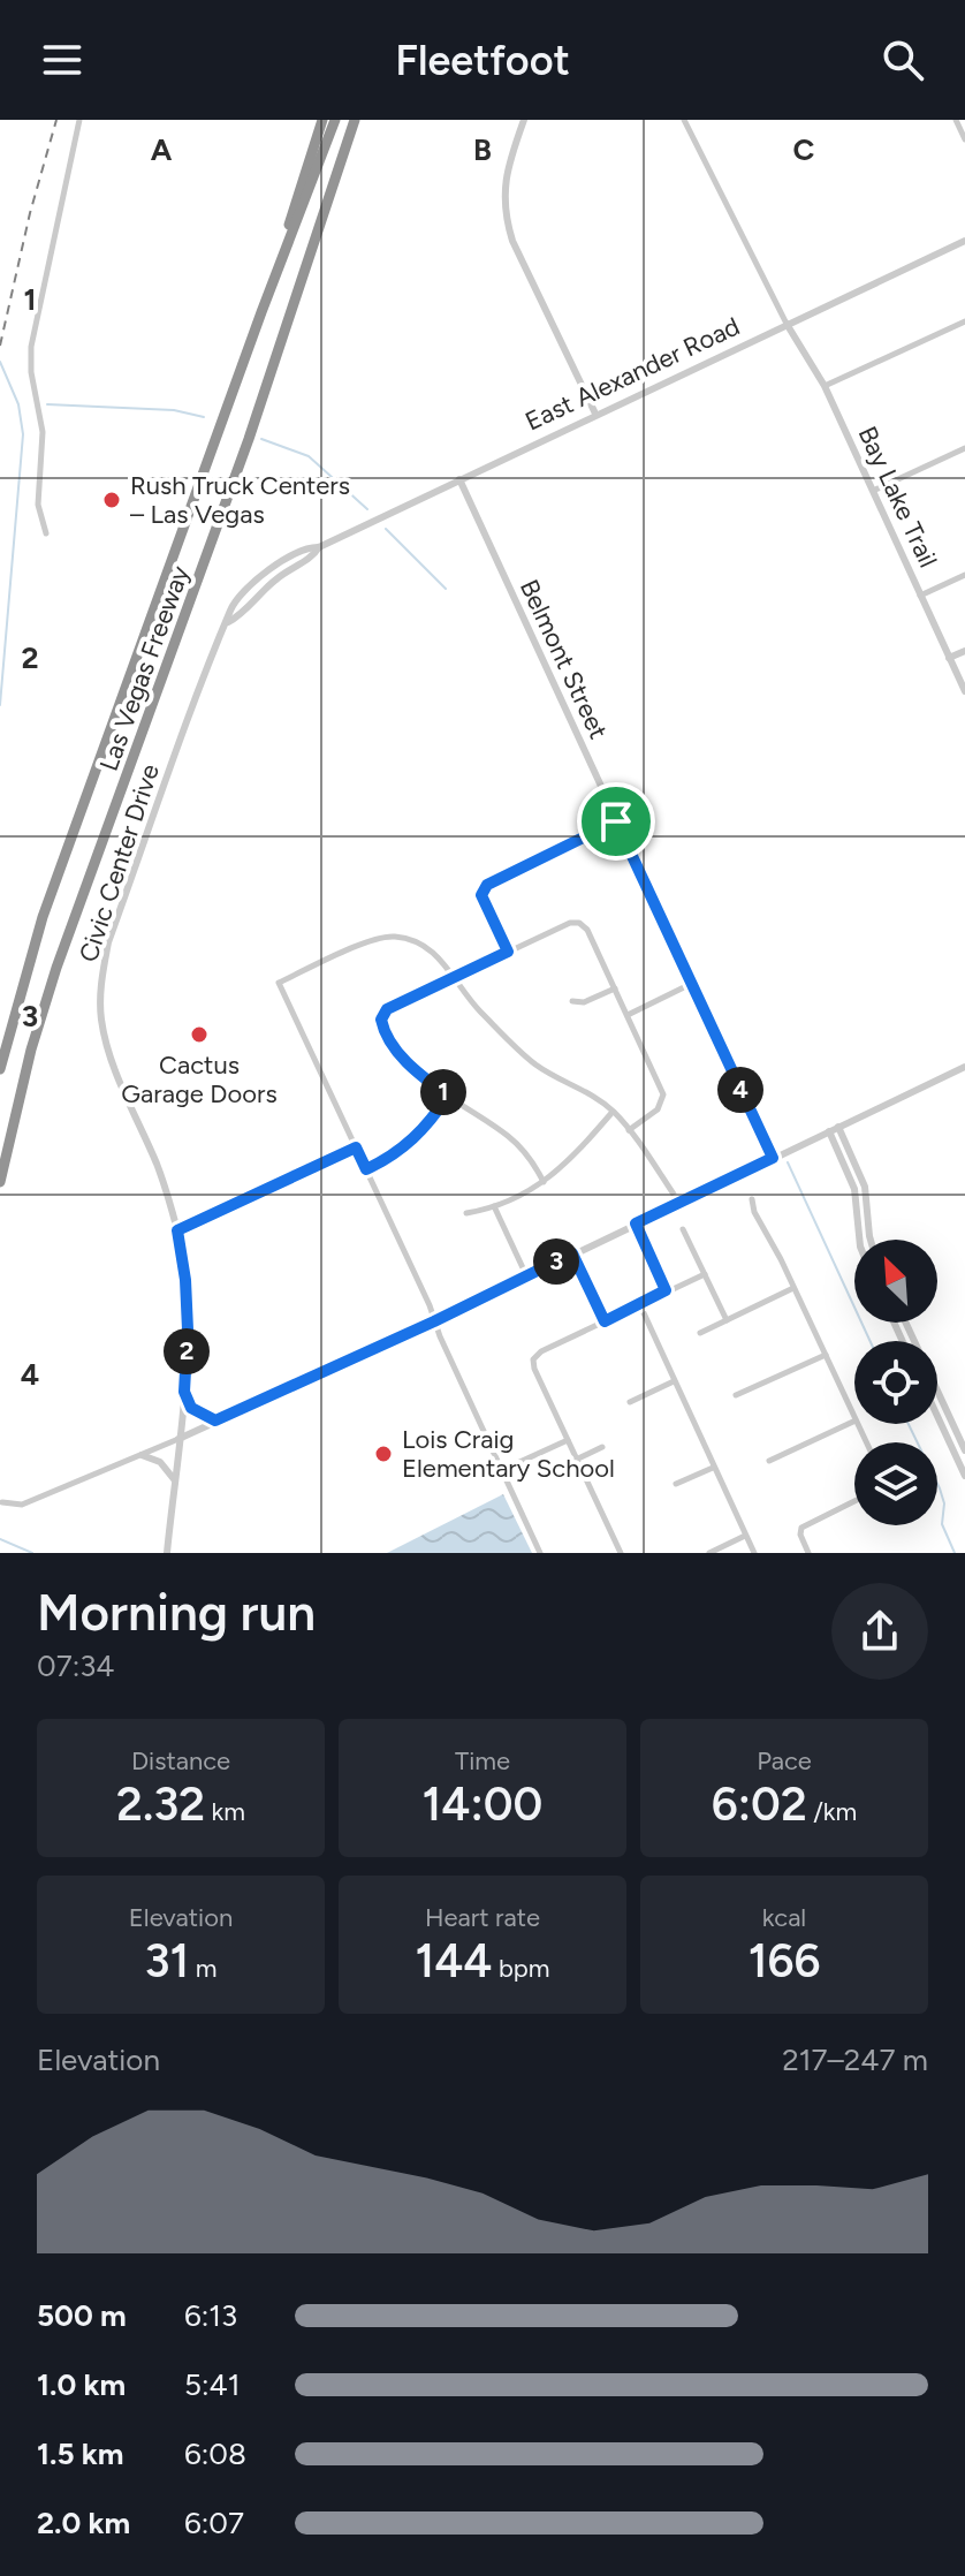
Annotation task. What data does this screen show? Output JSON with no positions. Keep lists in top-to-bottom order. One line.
{"streets":{"highway":["Las Vegas Freeway"],"street":["East Alexander Road","Bay Lake Trail","Belmont Street","Civic Center Drive"]},"crossings":[["East Alexander Road","Bay Lake Trail"],["East Alexander Road","Belmont Street"],["East Alexander Road","Civic Center Drive"]],"places":["Rush Truck Centers – Las Vegas","Cactus Garage Doors","Lois Craig Elementary School"],"north":"top left","page":{"header":"Fleetfoot","pins":["4","1","3","2"],"heading":["Morning run","07:34"],"stats":[["Distance","2.32 km"],["Time","14:00"],["Pace","6:02 /km"],["Elevation","31 m"],["Heart rate","144 bpm"],["kcal","166"]],"chart":["Elevation","217–247 m"],"list":[{"name":"500 m","note":"6:13"},{"name":"1.0 km","note":"5:41"},{"name":"1.5 km","note":"6:08"},{"name":"2.0 km","note":"6:07"}]},"grid":{"columns":["A","B","C"],"rows":["1","2","3","4"]}}
